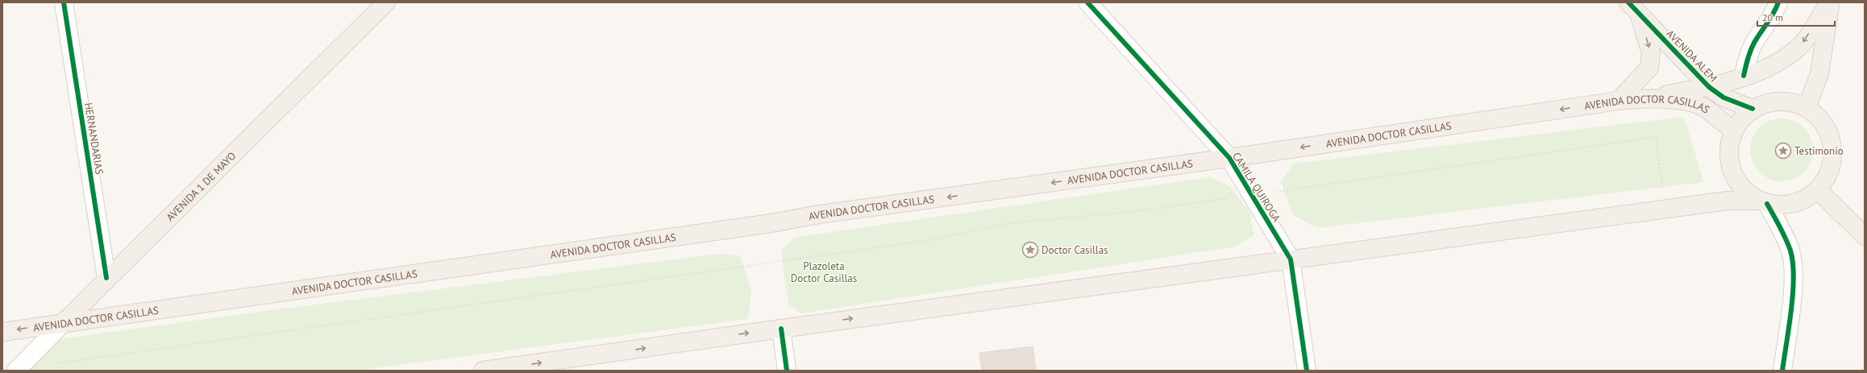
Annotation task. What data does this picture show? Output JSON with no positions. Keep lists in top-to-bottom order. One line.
{"streets":{"main road":["AVENIDA ALEM","AVENIDA DOCTOR CASILLAS","AVENIDA 1 DE MAYO"],"street":["HERNANDARIAS","CAMILA QUIROGA"]},"crossings":[["AVENIDA ALEM","AVENIDA DOCTOR CASILLAS"],["AVENIDA DOCTOR CASILLAS","AVENIDA 1 DE MAYO"],["AVENIDA DOCTOR CASILLAS","CAMILA QUIROGA"],["HERNANDARIAS","AVENIDA 1 DE MAYO"]],"parks":["Plazoleta Doctor Casillas"],"places":{"place":["Testimonio","Doctor Casillas"]},"scale_bar":"20 m"}
